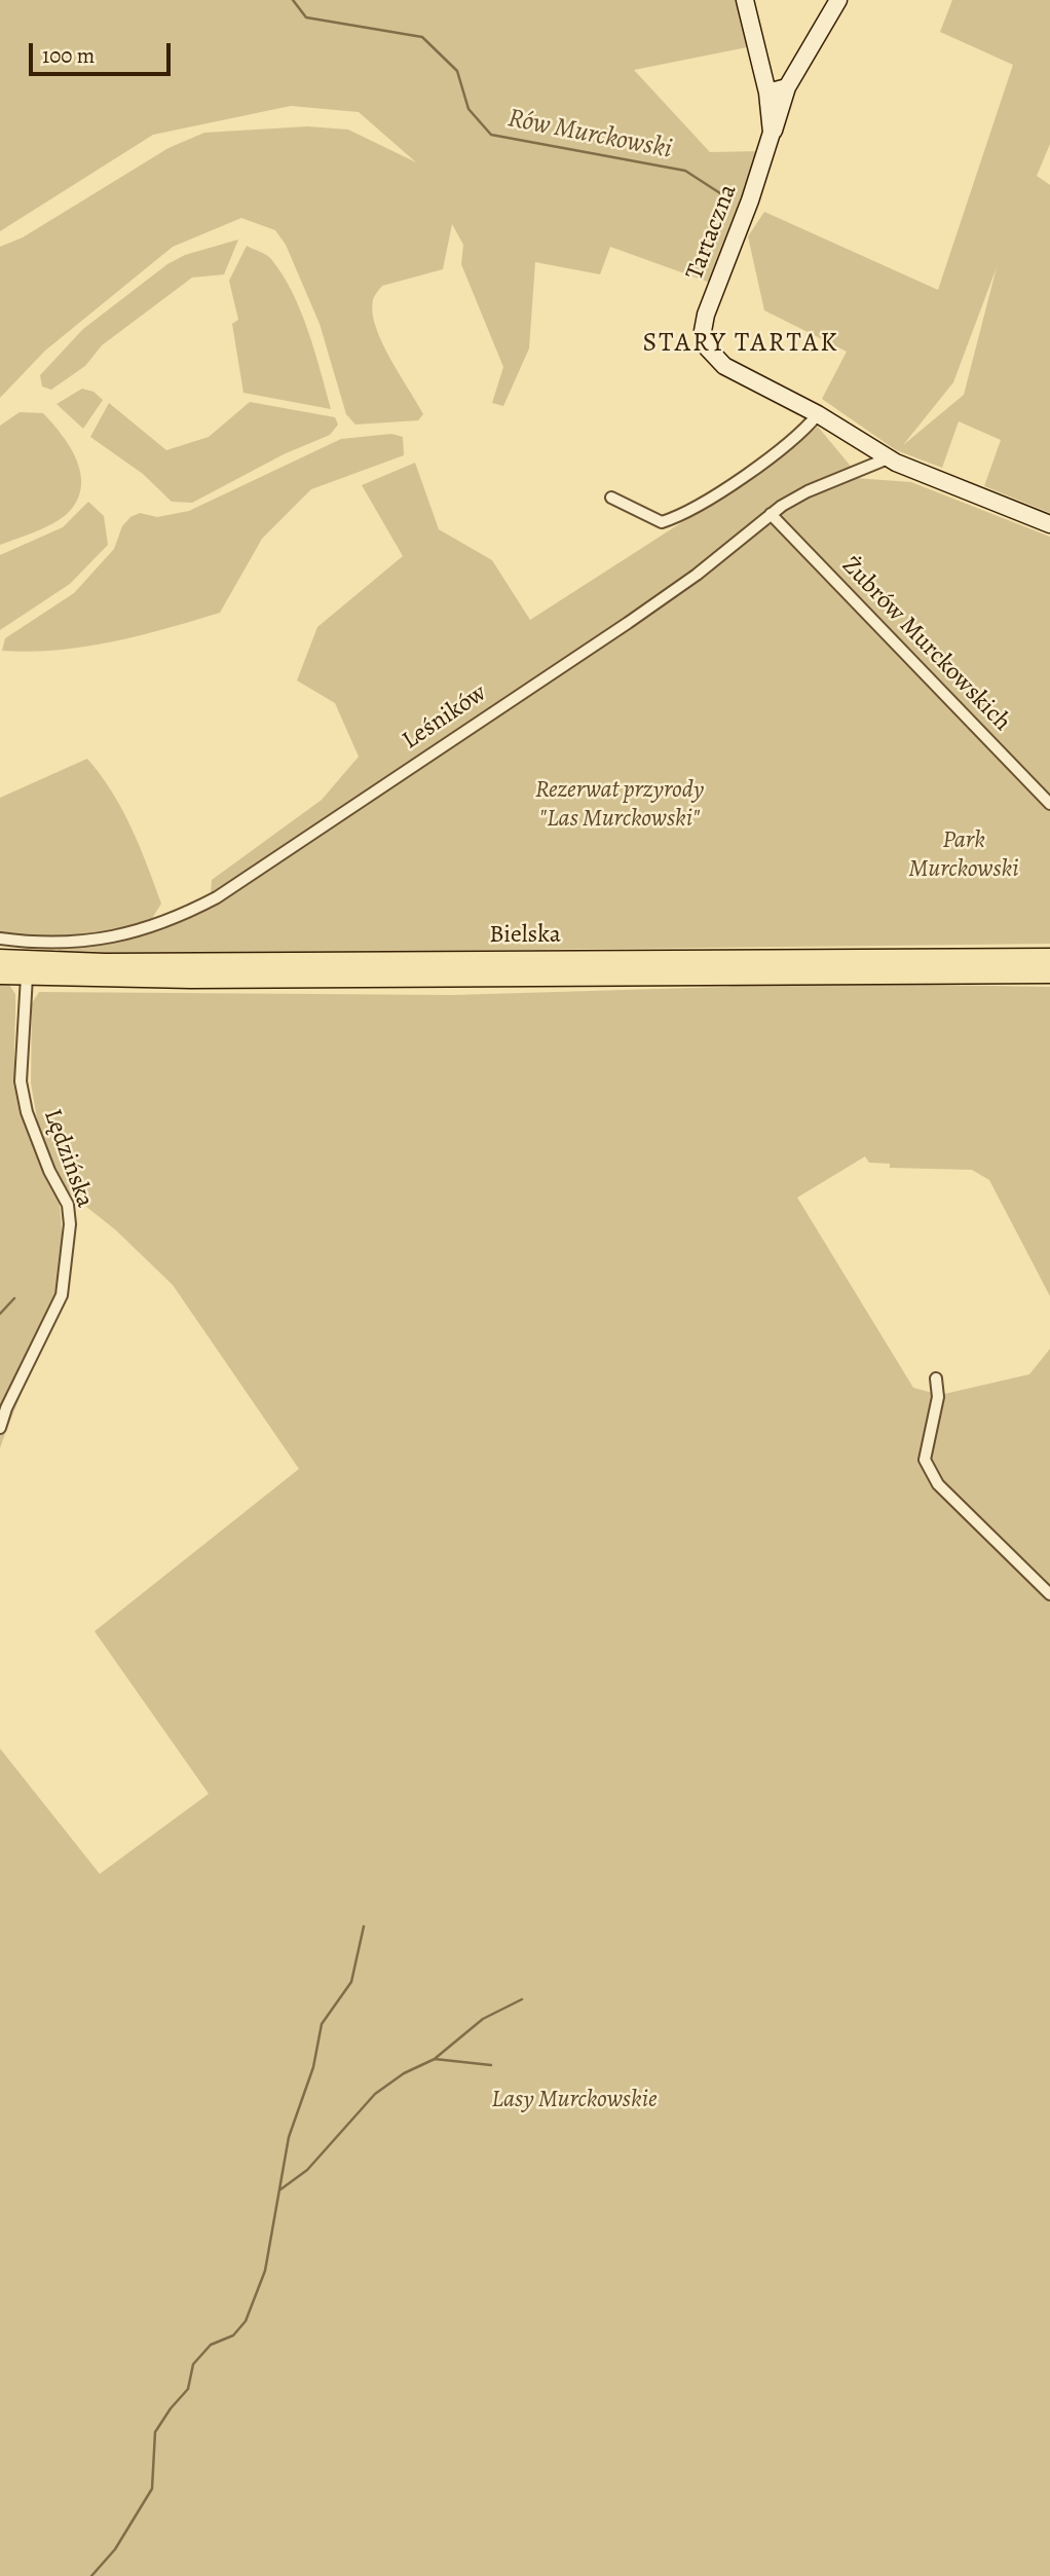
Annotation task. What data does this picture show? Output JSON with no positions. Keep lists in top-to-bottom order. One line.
{"streets":{"main road":["Bielska"],"street":["Tartaczna","Żubrów Murckowskich","Leśników","Lędzińska"]},"crossings":[["Żubrów Murckowskich","Leśników"],["Bielska","Lędzińska"]],"districts":["STARY TARTAK"],"water":["Rów Murckowski"],"parks":["Rezerwat przyrody \"Las Murckowski\"","Park Murckowski","Lasy Murckowskie"],"scale_bar":"100 m"}
